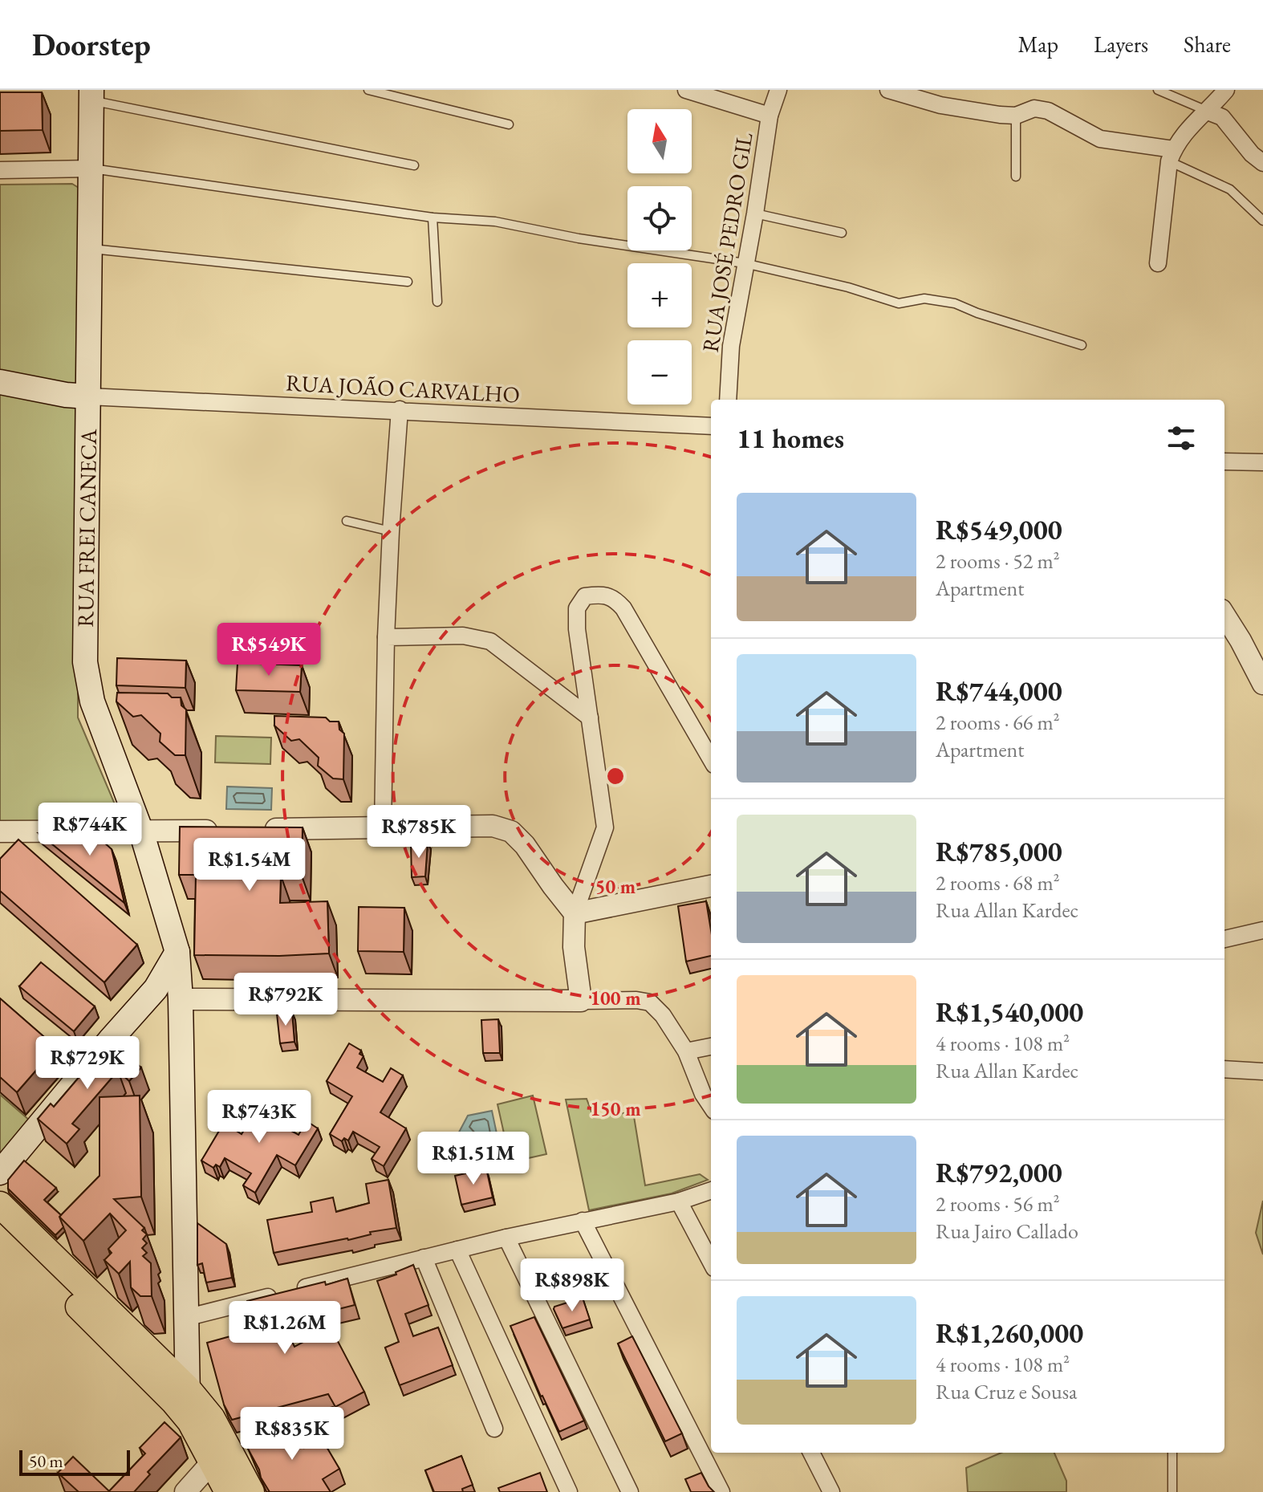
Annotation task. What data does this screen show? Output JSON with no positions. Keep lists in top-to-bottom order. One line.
{"streets":{"main road":["RUA FREI CANECA"],"street":["RUA JOSÉ PEDRO GIL","RUA JOÃO CARVALHO"]},"crossings":[["RUA JOÃO CARVALHO","RUA FREI CANECA"]],"scale_bar":"50 m","north":"top","page":{"header":"Doorstep","nav":["Map","Layers","Share"],"map_buttons":["+","−"],"heading":"11 homes","list":[{"name":"R$549,000","note":"2 rooms · 52 m² · Apartment"},{"name":"R$744,000","note":"2 rooms · 66 m² · Apartment"},{"name":"R$785,000","note":"2 rooms · 68 m² · Rua Allan Kardec"},{"name":"R$1,540,000","note":"4 rooms · 108 m² · Rua Allan Kardec"},{"name":"R$792,000","note":"2 rooms · 56 m² · Rua Jairo Callado"},{"name":"R$1,260,000","note":"4 rooms · 108 m² · Rua Cruz e Sousa"}],"price":["R$549K","R$744K","R$785K","R$1.54M","R$792K","R$729K","R$743K","R$1.51M","R$898K","R$1.26M","R$835K"],"scale":"50 m"},"rings":["50 m","100 m","150 m"]}
